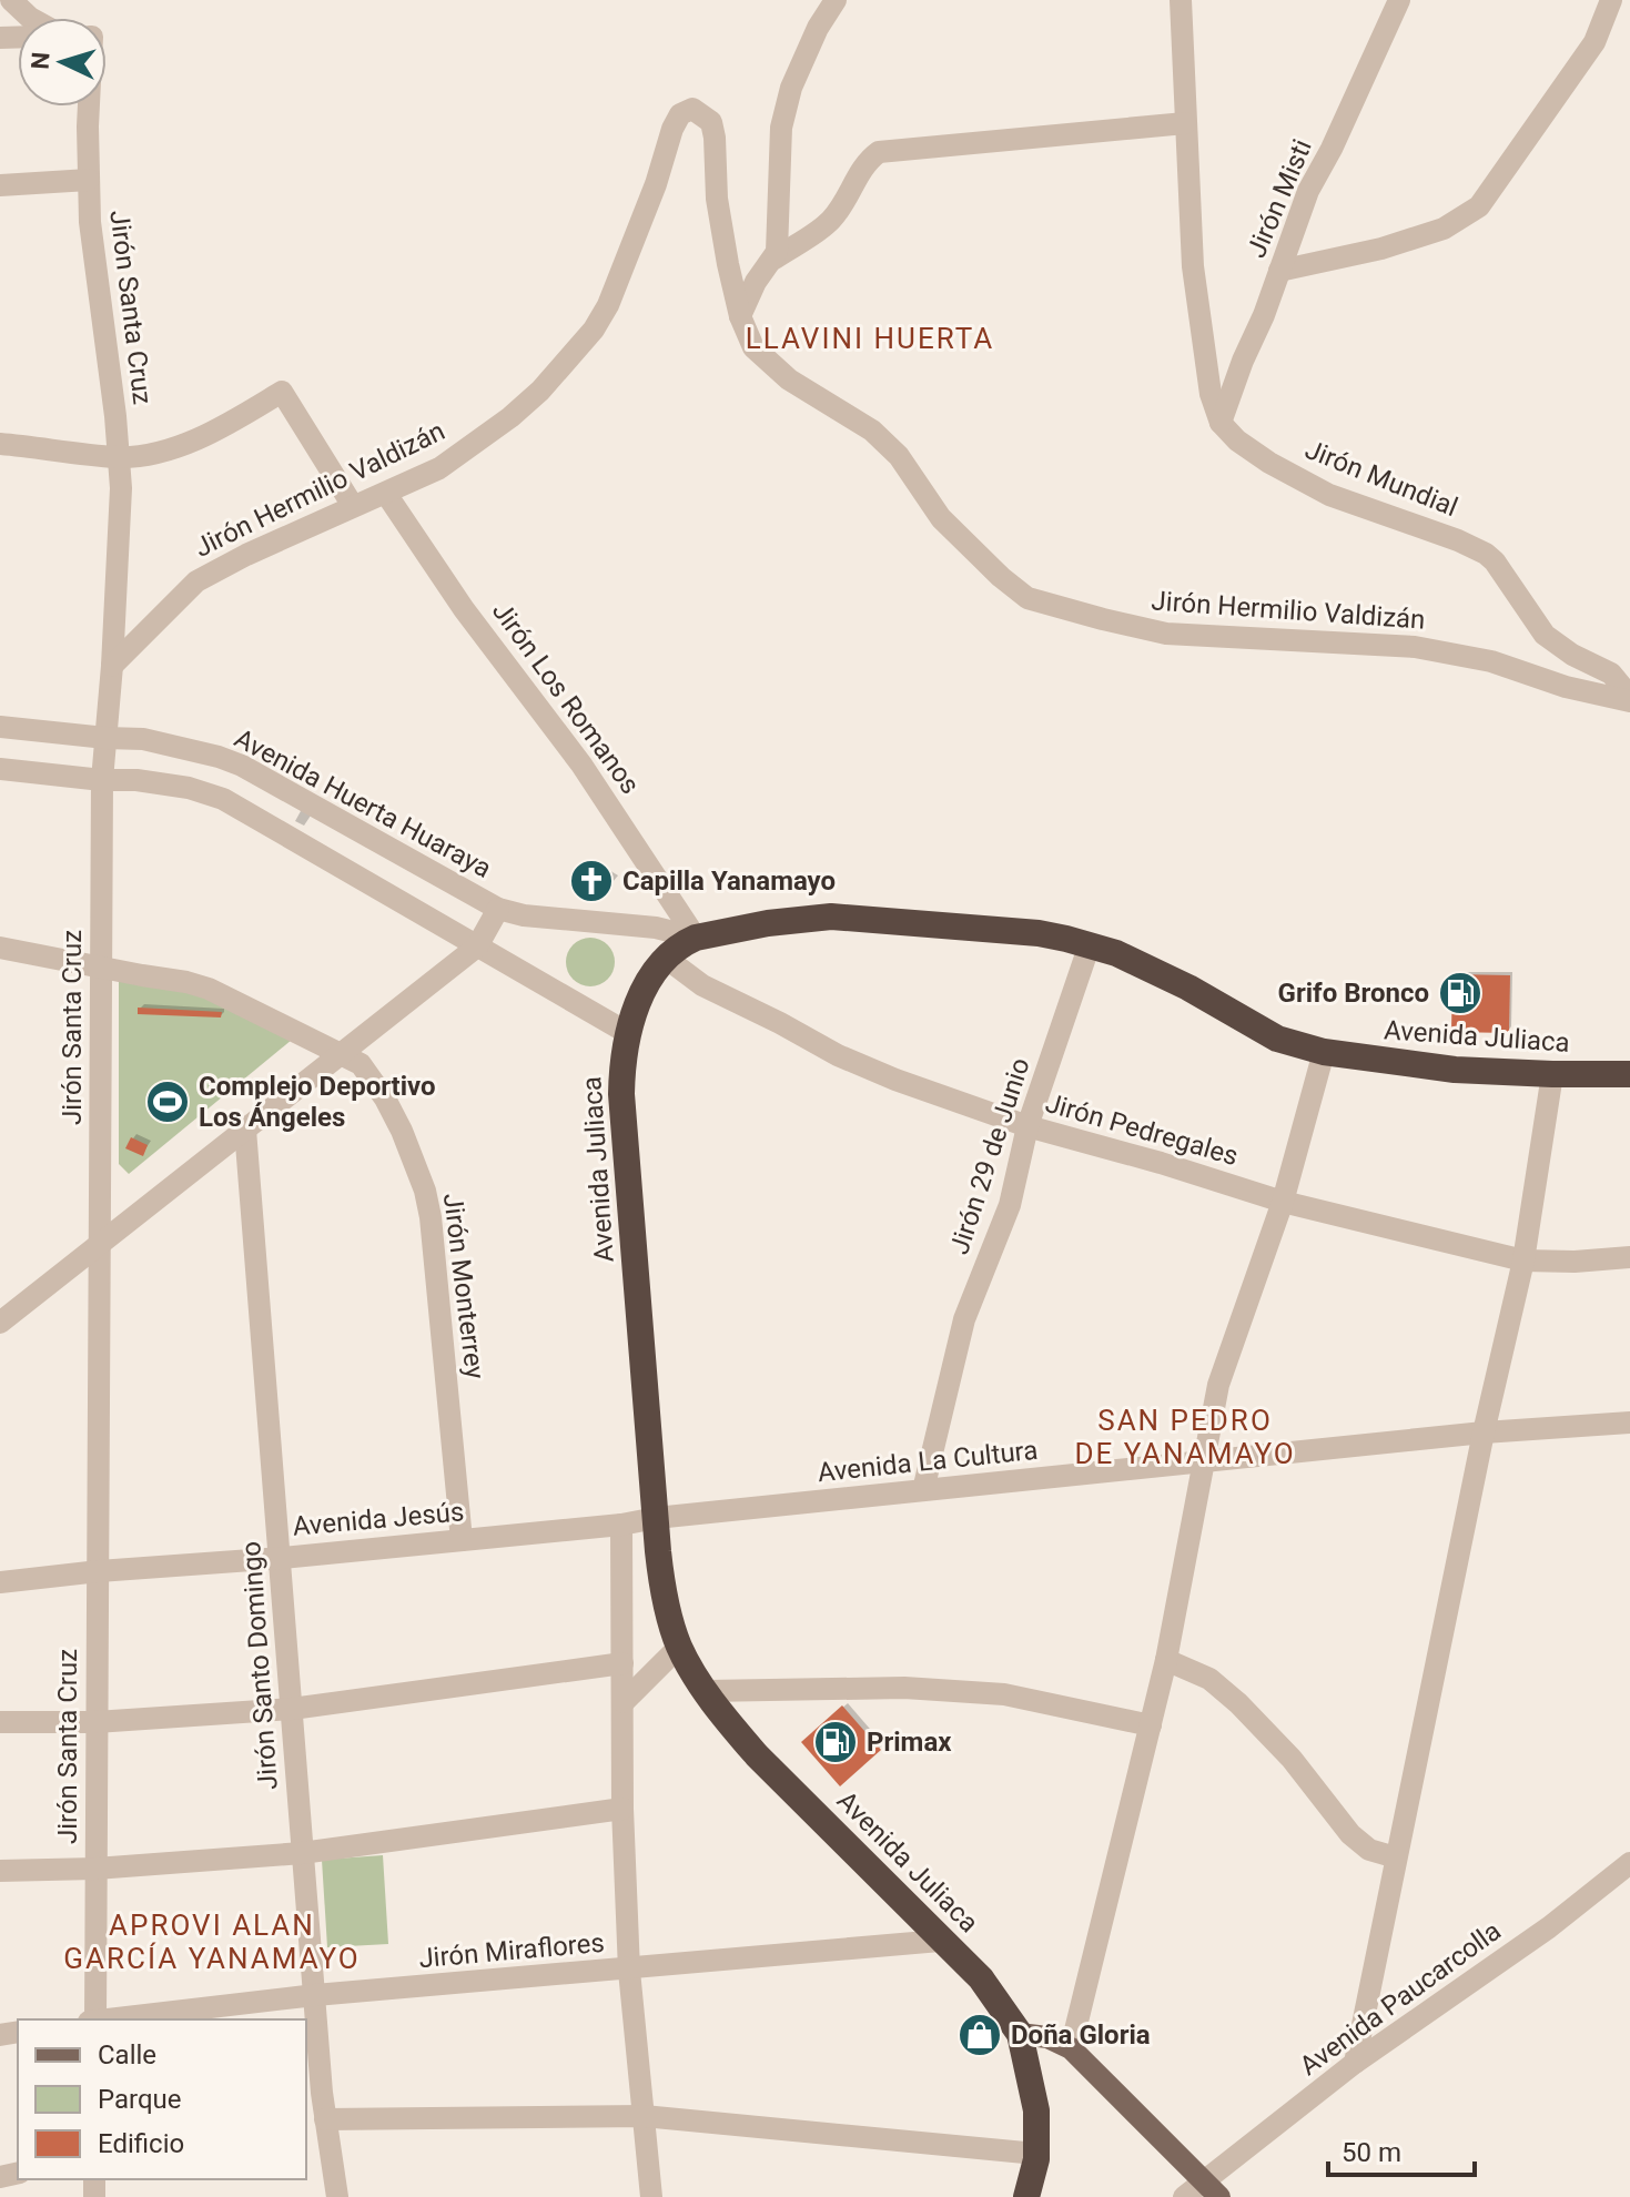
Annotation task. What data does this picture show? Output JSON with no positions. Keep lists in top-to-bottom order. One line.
{"streets":{"highway":["Avenida Juliaca"],"street":["Jirón Misti","Jirón Santa Cruz","Jirón Mundial","Jirón Hermilio Valdizán","Jirón Los Romanos","Avenida Huerta Huaraya","Jirón Pedregales","Jirón 29 de Junio","Jirón Monterrey","Avenida La Cultura","Avenida Jesús","Jirón Santo Domingo","Jirón Miraflores","Avenida Paucarcolla"]},"crossings":[["Jirón Misti","Jirón Mundial"],["Jirón Santa Cruz","Jirón Hermilio Valdizán"],["Jirón Santa Cruz","Avenida Huerta Huaraya"],["Jirón Santa Cruz","Jirón Monterrey"],["Jirón Santa Cruz","Avenida Jesús"],["Jirón Mundial","Jirón Hermilio Valdizán"],["Jirón Hermilio Valdizán","Jirón Los Romanos"],["Jirón Los Romanos","Avenida Huerta Huaraya"],["Jirón Los Romanos","Avenida Juliaca"],["Avenida Huerta Huaraya","Avenida Juliaca"],["Avenida Juliaca","Jirón Pedregales"],["Avenida Juliaca","Jirón 29 de Junio"],["Avenida Juliaca","Avenida La Cultura"],["Avenida Juliaca","Avenida Jesús"],["Avenida Juliaca","Jirón Miraflores"],["Jirón Pedregales","Jirón 29 de Junio"],["Jirón 29 de Junio","Avenida La Cultura"],["Jirón Monterrey","Avenida Jesús"],["Avenida La Cultura","Avenida Jesús"],["Avenida Jesús","Jirón Santo Domingo"],["Jirón Santo Domingo","Jirón Miraflores"]],"districts":["LLAVINI HUERTA","SAN PEDRO DE YANAMAYO","APROVI ALAN GARCÍA YANAMAYO"],"places":{"church":["Capilla Yanamayo"],"fuel station":["Grifo Bronco","Primax"],"sports":["Complejo Deportivo Los Ángeles"],"shop":["Doña Gloria"]},"legend":["Calle","Parque","Edificio"],"scale_bar":"50 m","north":"left"}
